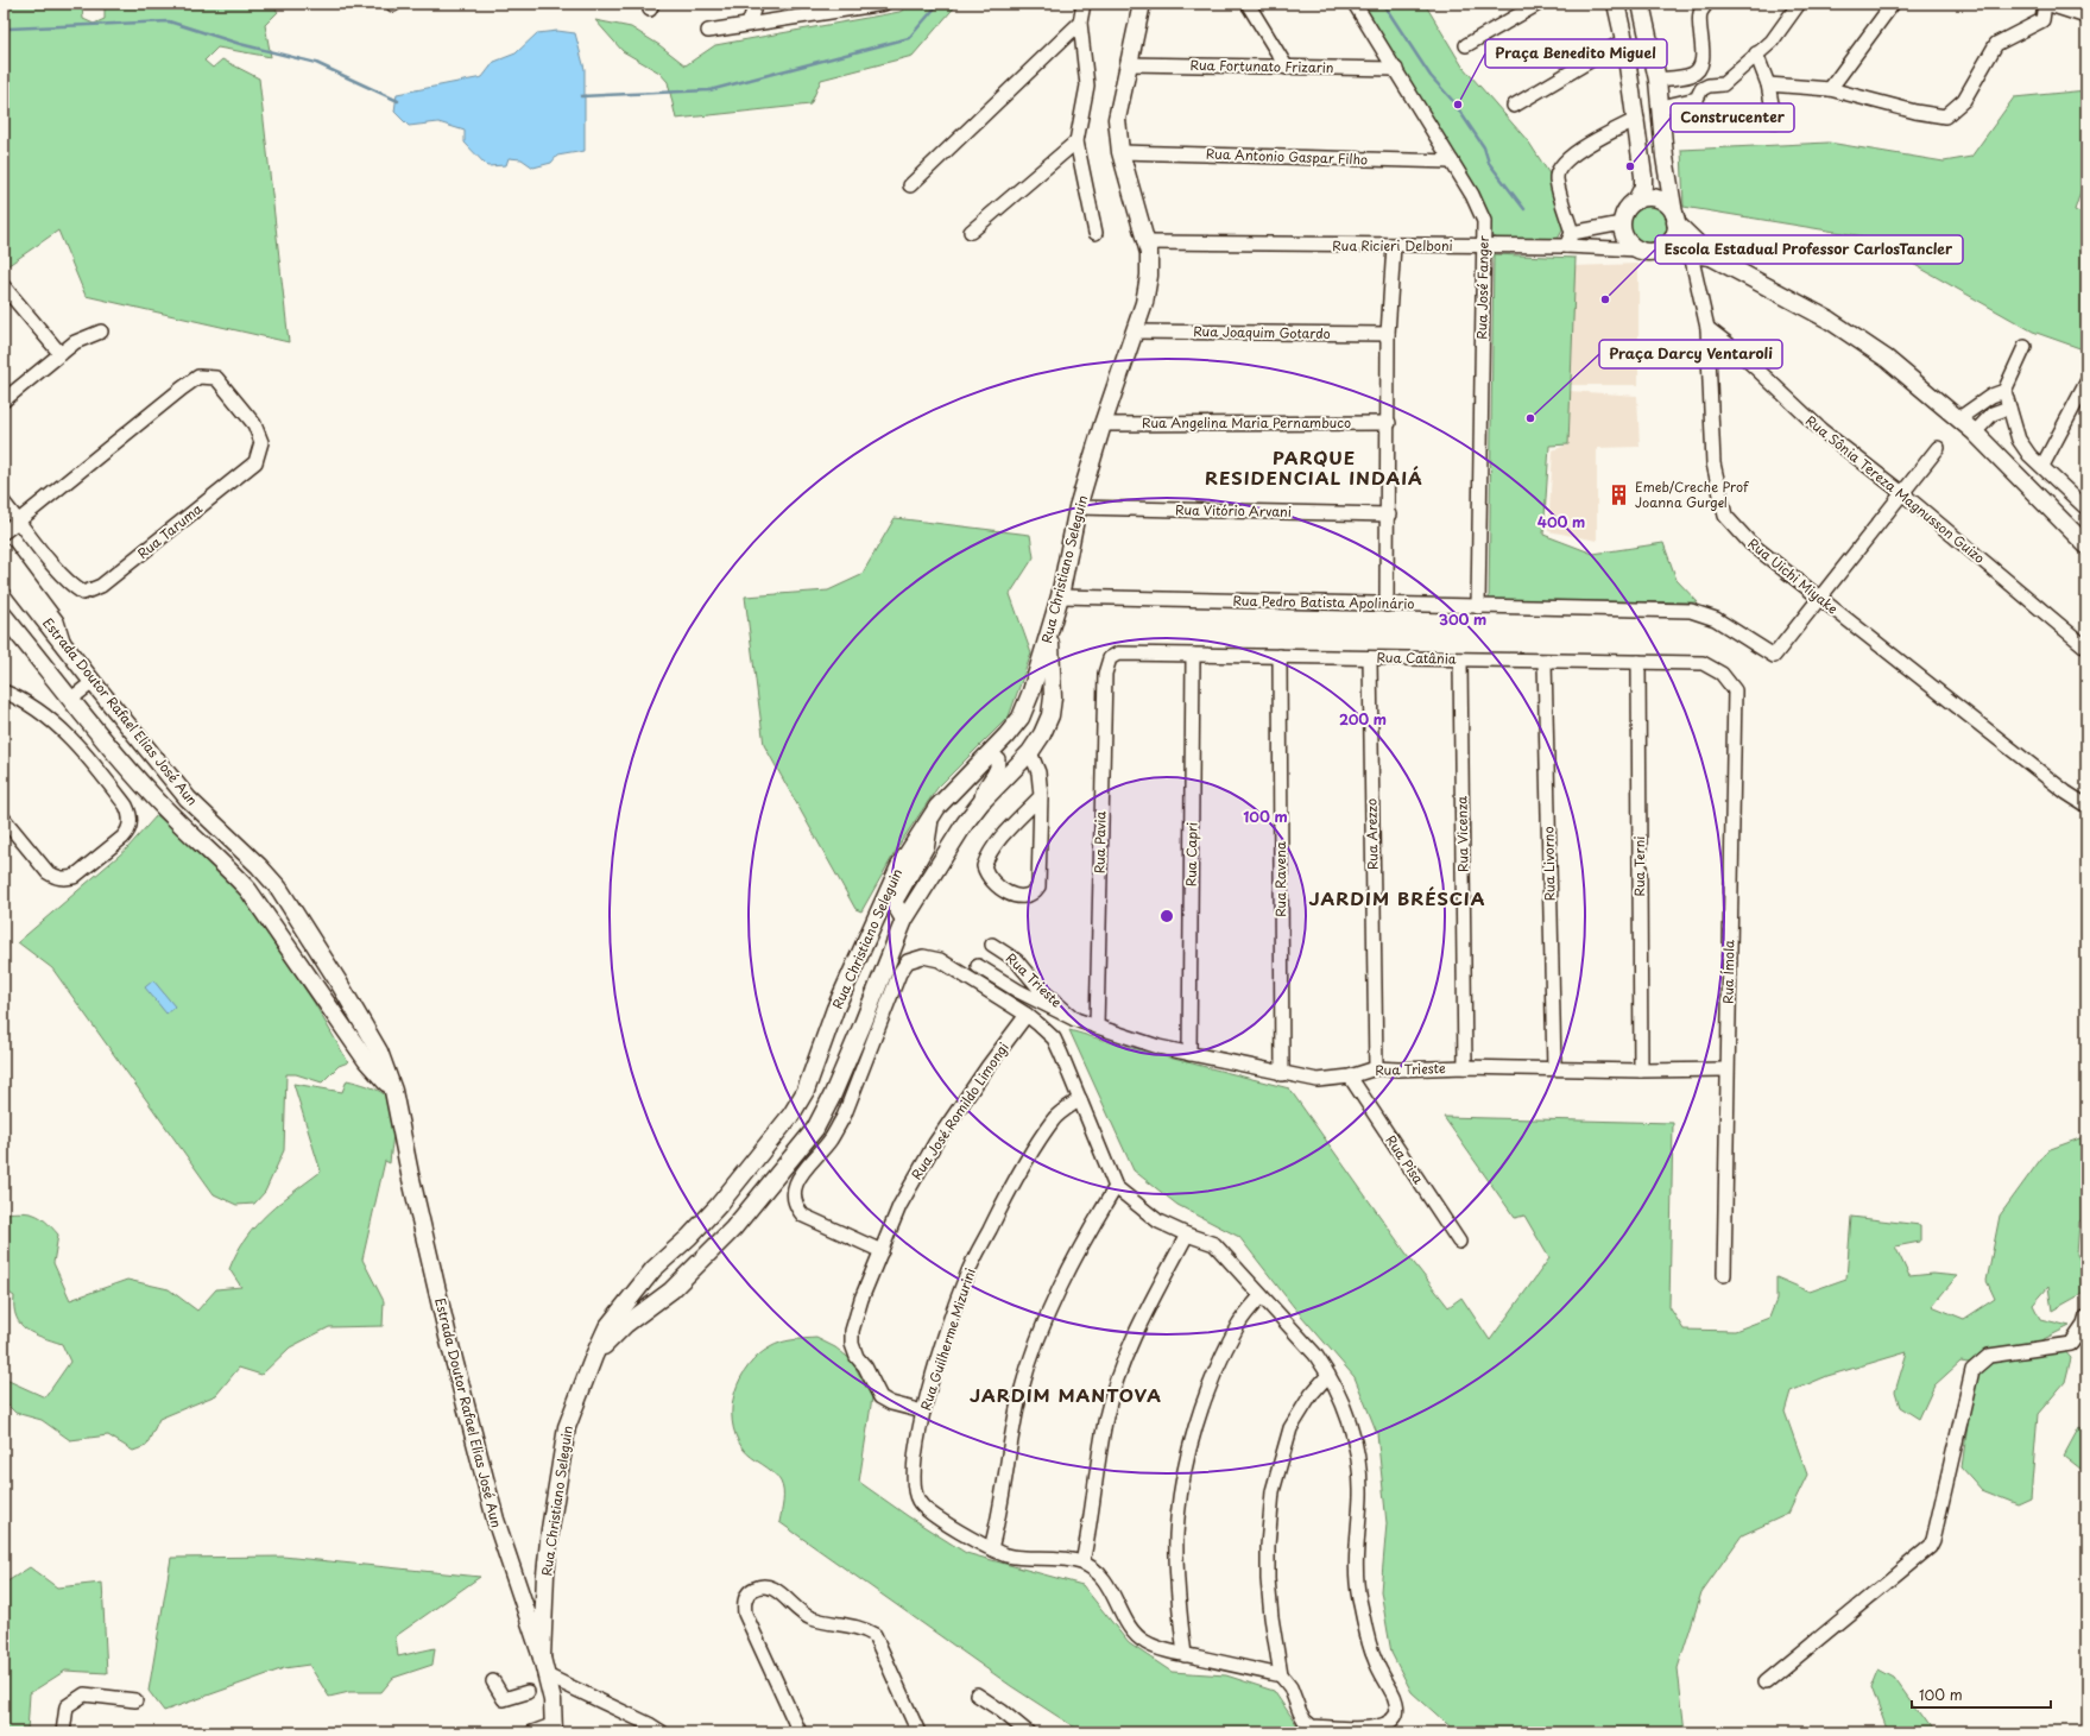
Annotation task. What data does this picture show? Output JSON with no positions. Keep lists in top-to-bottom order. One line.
{"streets":{"main road":["Rua Christiano Seleguin","Estrada Doutor Rafael Elias José Aun"],"street":["Rua Fortunato Frizarin","Rua Antonio Gaspar Filho","Rua Ricieri Delboni","Rua José Fanger","Rua Joaquim Gotardo","Rua Angelina Maria Pernambuco","Rua Sônia Tereza Magnusson Guizo","Rua Vitório Arvani","Rua Taruma","Rua Uichi Miyake","Rua Pedro Batista Apolinário","Rua Catânia","Rua Arezzo","Rua Vicenza","Rua Pavia","Rua Capri","Rua Livorno","Rua Terni","Rua Ravena","Rua Ímola","Rua Trieste","Rua José Romildo Limongi","Rua Pisa","Rua Guilherme Mizurini"]},"crossings":[["Rua Fortunato Frizarin","Rua José Fanger"],["Rua Fortunato Frizarin","Rua Christiano Seleguin"],["Rua Antonio Gaspar Filho","Rua José Fanger"],["Rua Antonio Gaspar Filho","Rua Christiano Seleguin"],["Rua Ricieri Delboni","Rua José Fanger"],["Rua Ricieri Delboni","Rua Christiano Seleguin"],["Rua José Fanger","Rua Pedro Batista Apolinário"],["Rua Joaquim Gotardo","Rua Christiano Seleguin"],["Rua Angelina Maria Pernambuco","Rua Christiano Seleguin"],["Rua Sônia Tereza Magnusson Guizo","Rua Uichi Miyake"],["Rua Vitório Arvani","Rua Christiano Seleguin"],["Rua Christiano Seleguin","Rua Pedro Batista Apolinário"],["Rua Christiano Seleguin","Estrada Doutor Rafael Elias José Aun"],["Rua Uichi Miyake","Rua Pedro Batista Apolinário"],["Rua Catânia","Rua Arezzo"],["Rua Catânia","Rua Vicenza"],["Rua Catânia","Rua Pavia"],["Rua Catânia","Rua Capri"],["Rua Catânia","Rua Livorno"],["Rua Catânia","Rua Terni"],["Rua Catânia","Rua Ravena"],["Rua Catânia","Rua Ímola"],["Rua Arezzo","Rua Trieste"],["Rua Vicenza","Rua Trieste"],["Rua Pavia","Rua Trieste"],["Rua Capri","Rua Trieste"],["Rua Livorno","Rua Trieste"],["Rua Terni","Rua Trieste"],["Rua Ravena","Rua Trieste"],["Rua Ímola","Rua Trieste"],["Rua Trieste","Rua Pisa"],["Rua José Romildo Limongi","Rua Guilherme Mizurini"]],"districts":["PARQUE RESIDENCIAL INDAIÁ","JARDIM BRÉSCIA","JARDIM MANTOVA"],"places":{"other":["Praça Benedito Miguel","Construcenter","Escola Estadual Professor CarlosTancler","Praça Darcy Ventaroli"],"building":["Emeb/Creche Prof Joanna Gurgel"]},"scale_bar":"100 m","rings":["400 m","300 m","200 m","100 m"]}
